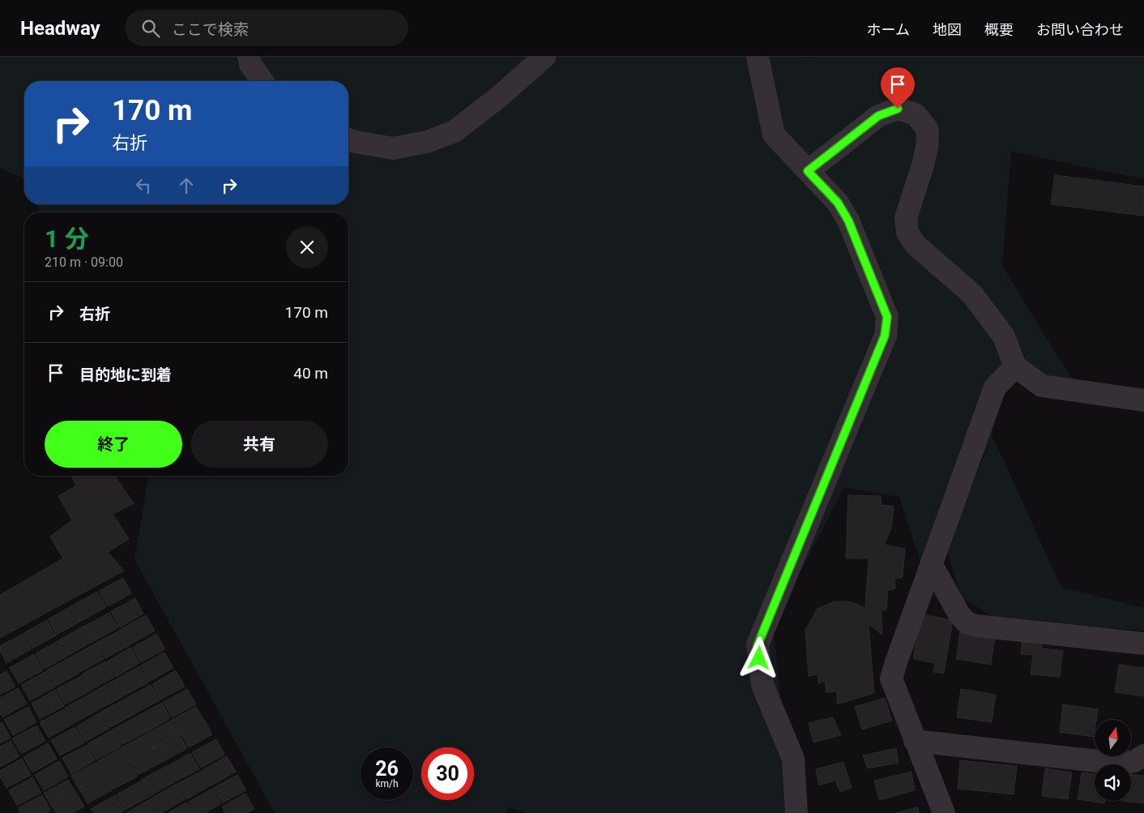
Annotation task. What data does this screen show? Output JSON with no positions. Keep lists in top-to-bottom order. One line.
{"north":"top","page":{"header":"Headway","search":"ここで検索","nav":["ホーム","地図","概要","お問い合わせ"],"turn":["170 m","右折"],"heading":["1 分","210 m · 09:00"],"list":[{"name":"右折","value":"170 m"},{"name":"目的地に到着","value":"40 m"}],"buttons":["終了","共有"],"speed":"26 km/h","limit":"30"}}
